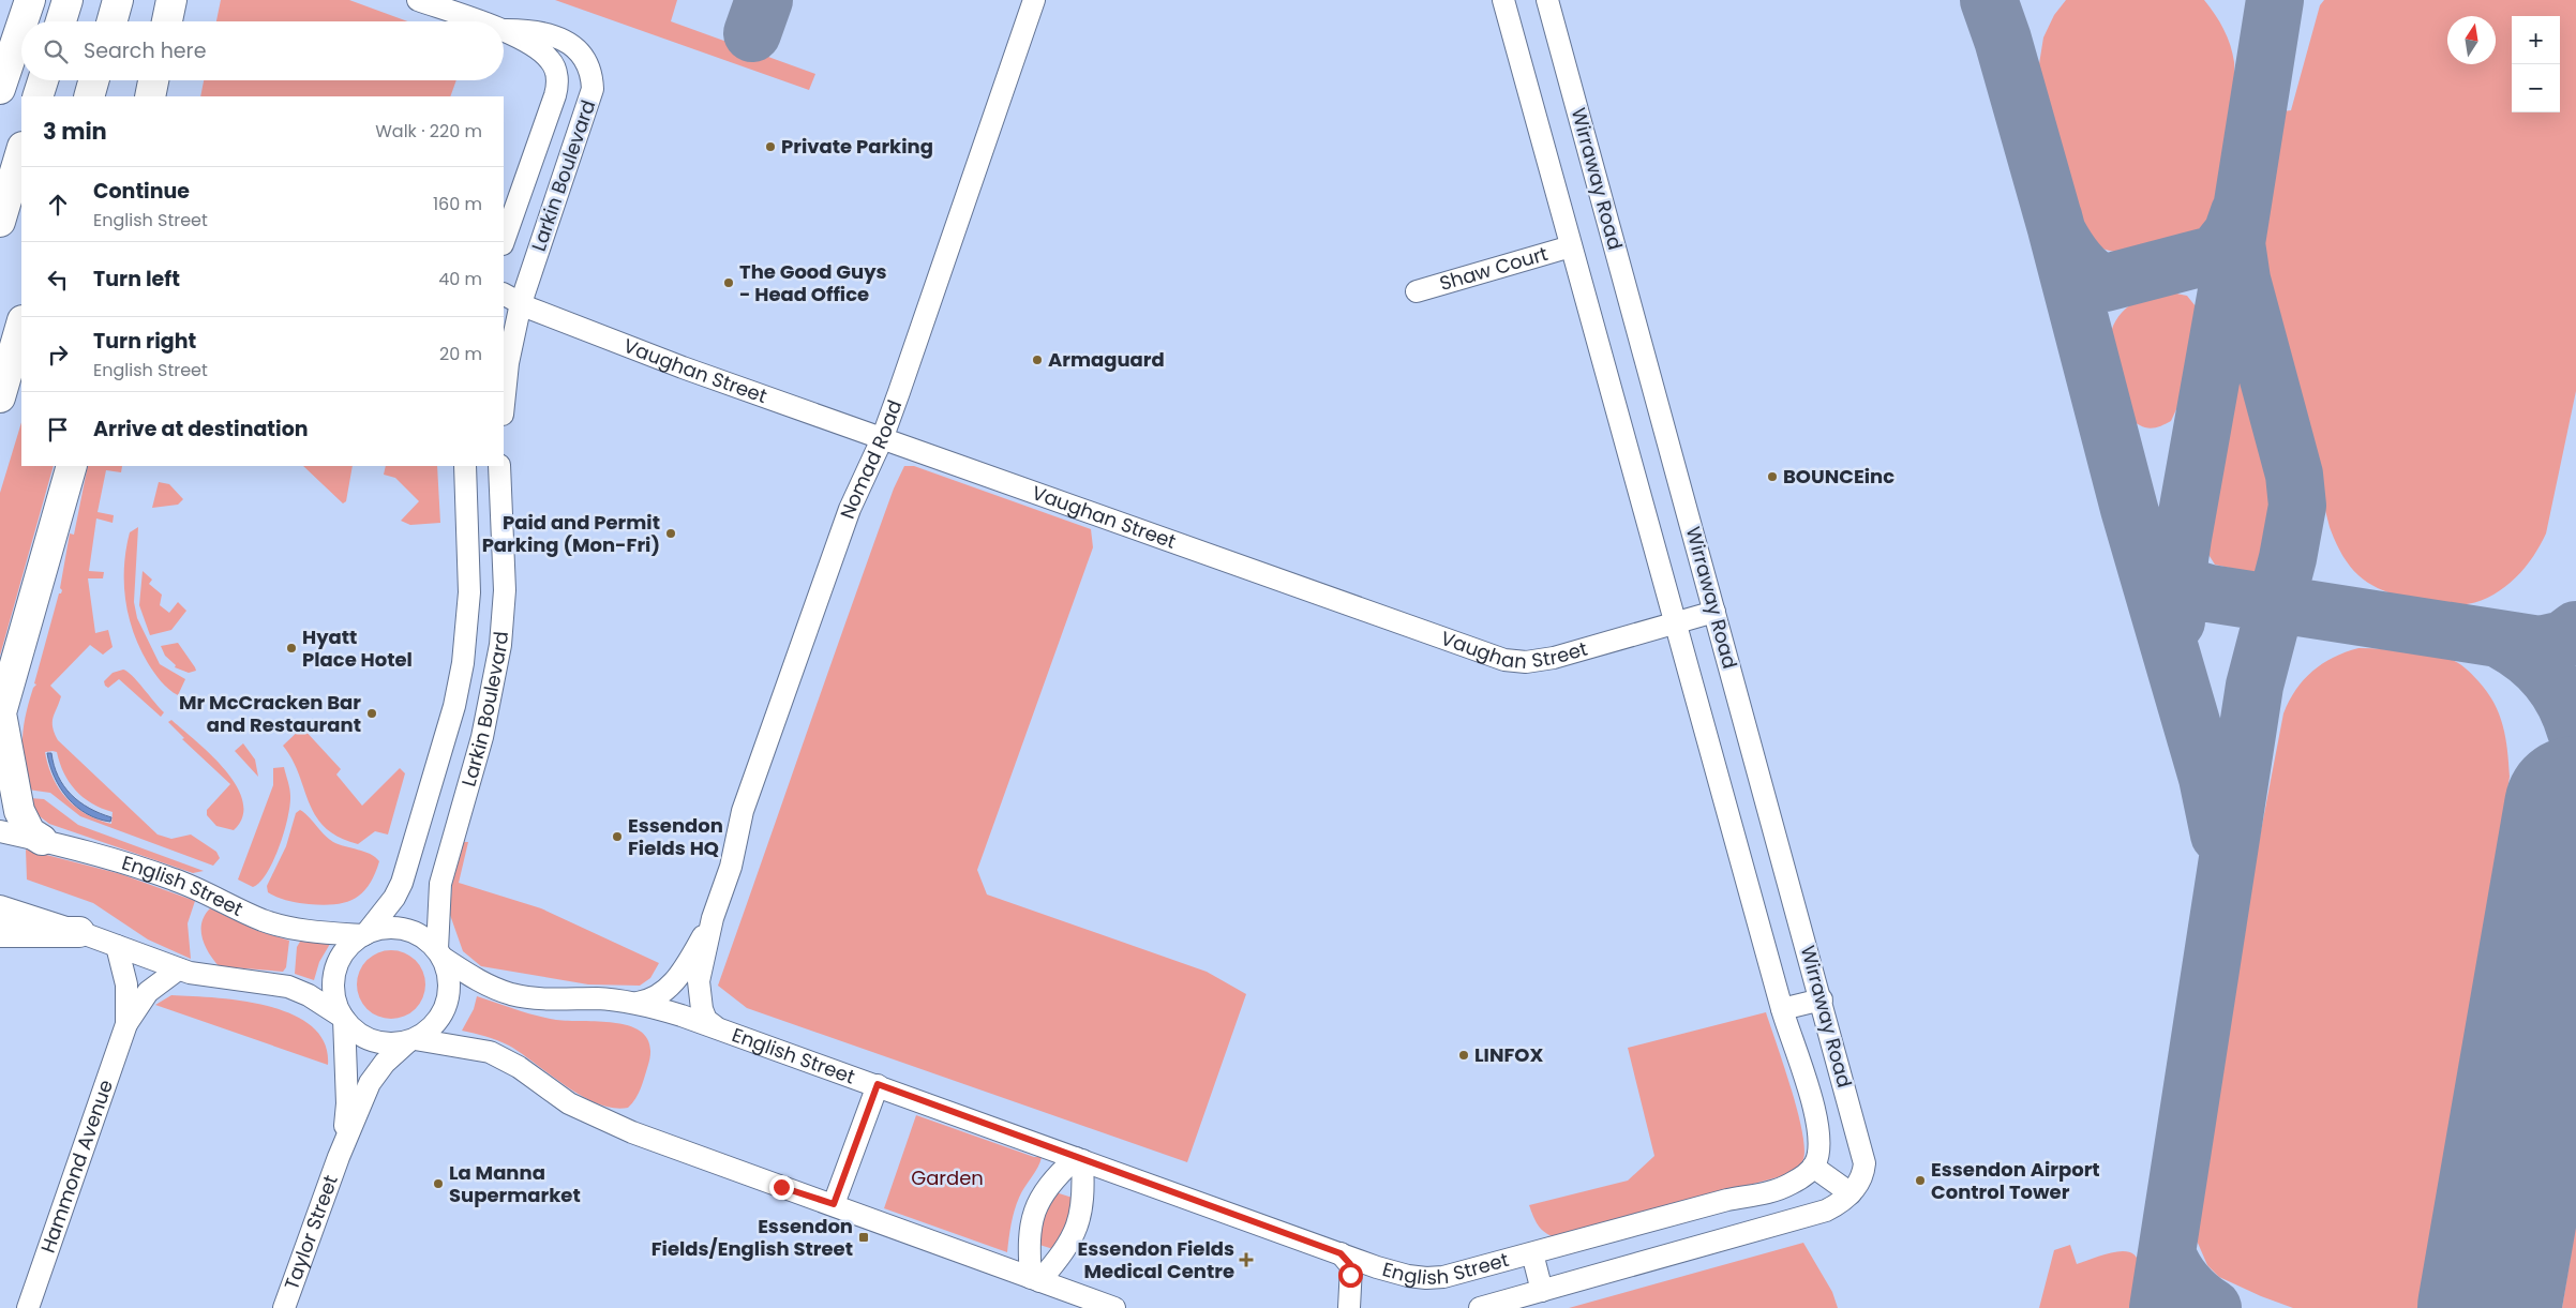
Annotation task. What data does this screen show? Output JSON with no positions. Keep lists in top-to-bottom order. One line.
{"streets":{"street":["Larkin Boulevard","Wirraway Road","Shaw Court","Vaughan Street","Nomad Road","English Street","Hammond Avenue","Taylor Street"]},"crossings":[["Larkin Boulevard","Vaughan Street"],["Larkin Boulevard","English Street"],["Larkin Boulevard","Taylor Street"],["Wirraway Road","Shaw Court"],["Wirraway Road","Vaughan Street"],["Wirraway Road","English Street"],["Vaughan Street","Nomad Road"],["Nomad Road","English Street"],["English Street","Taylor Street"]],"parks":["Garden"],"places":{"other":["Private Parking","The Good Guys - Head Office","Armaguard","BOUNCEinc","Paid and Permit Parking (Mon-Fri)","Hyatt Place Hotel","Mr McCracken Bar and Restaurant","Essendon Fields HQ","LINFOX","Essendon Airport Control Tower","La Manna Supermarket"],"transit":["Essendon Fields/English Street"],"health":["Essendon Fields Medical Centre"]},"north":"top","page":{"map_buttons":["+","−"],"search":"Search here","heading":["3 min","Walk · 220 m"],"list":[["Continue","English Street","160 m"],["Turn left","40 m"],["Turn right","English Street","20 m"],"Arrive at destination"]}}
